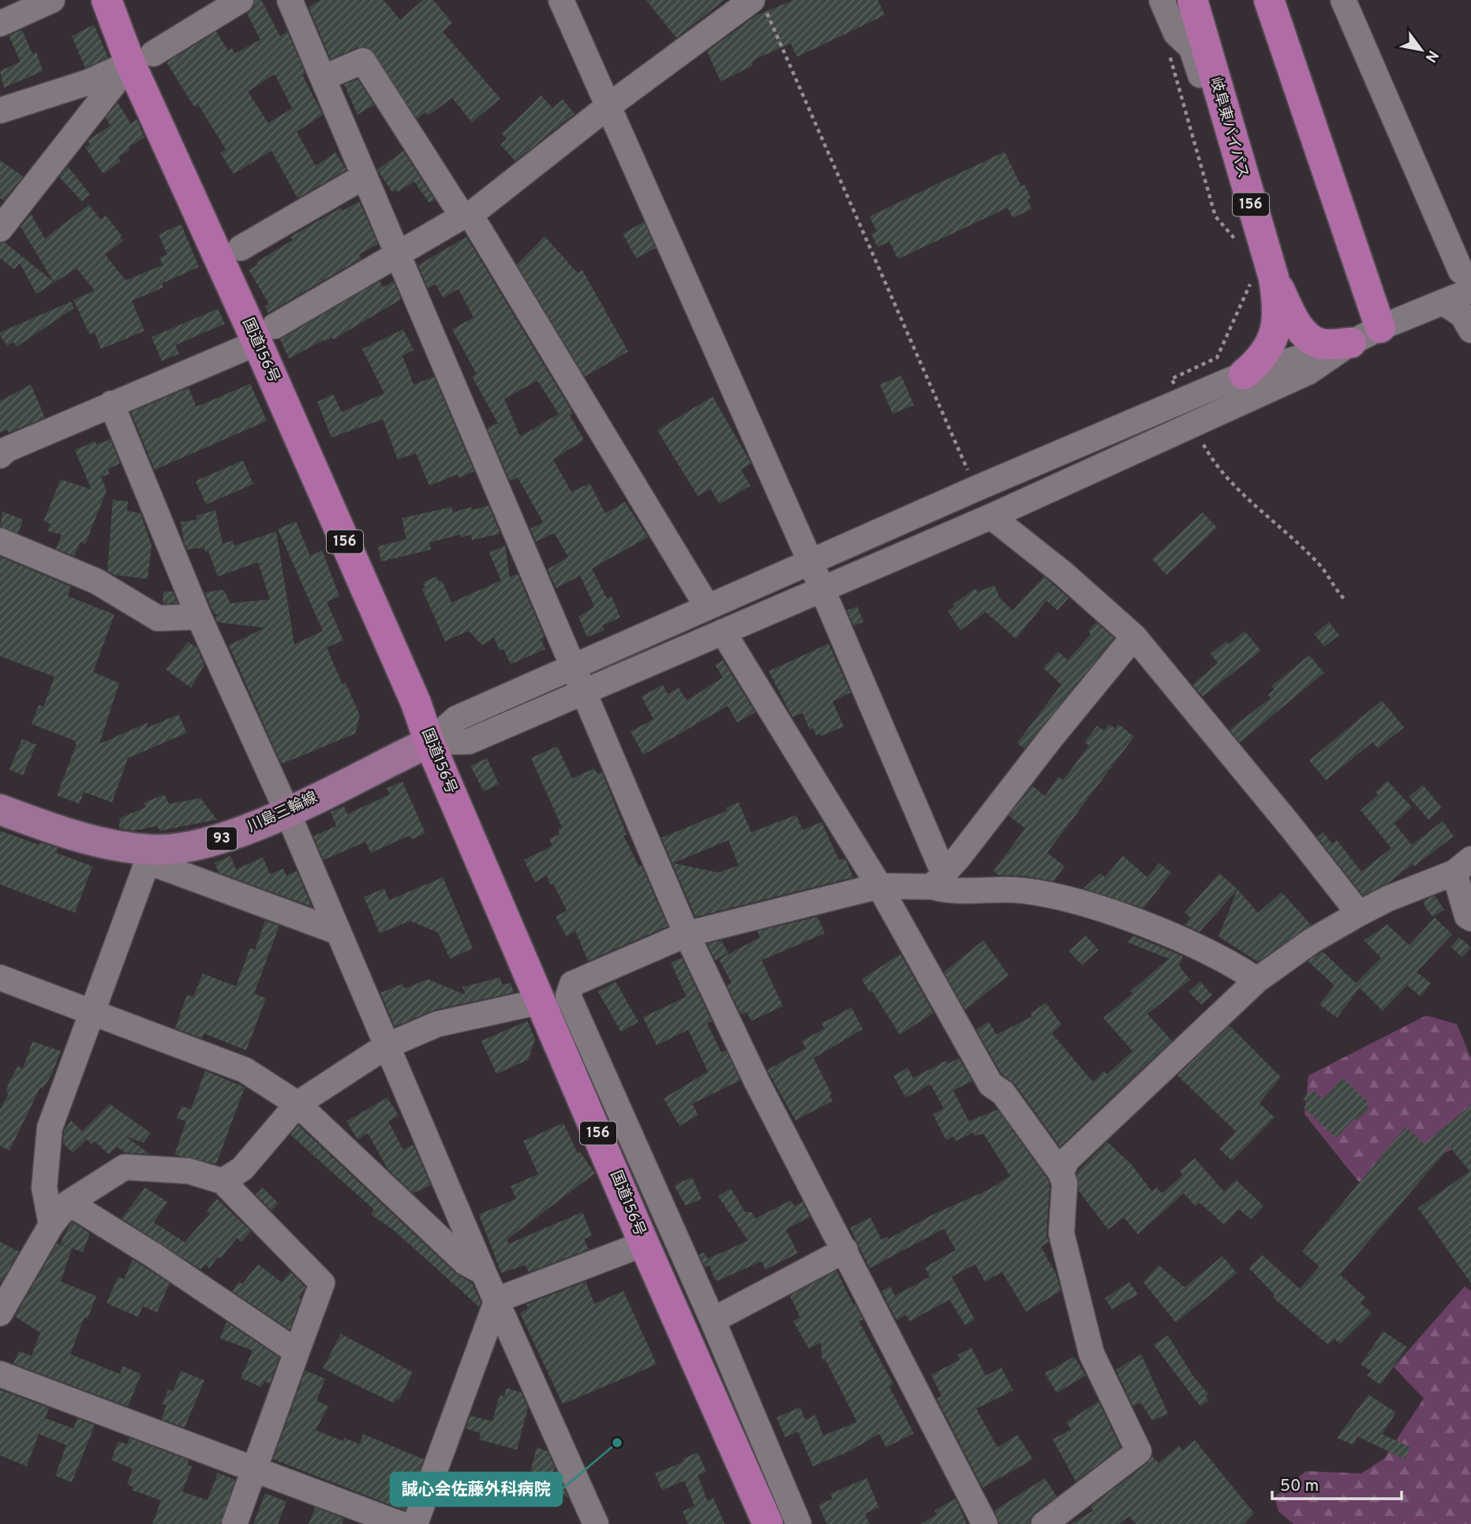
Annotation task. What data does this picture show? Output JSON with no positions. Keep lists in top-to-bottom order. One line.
{"streets":{"highway":["岐阜東バイパス","156","国道156号"],"main road":["川島三輪線","93"]},"crossings":[["国道156号","川島三輪線"]],"places":["誠心会佐藤外科病院"],"scale_bar":"50 m","north":"bottom right"}
